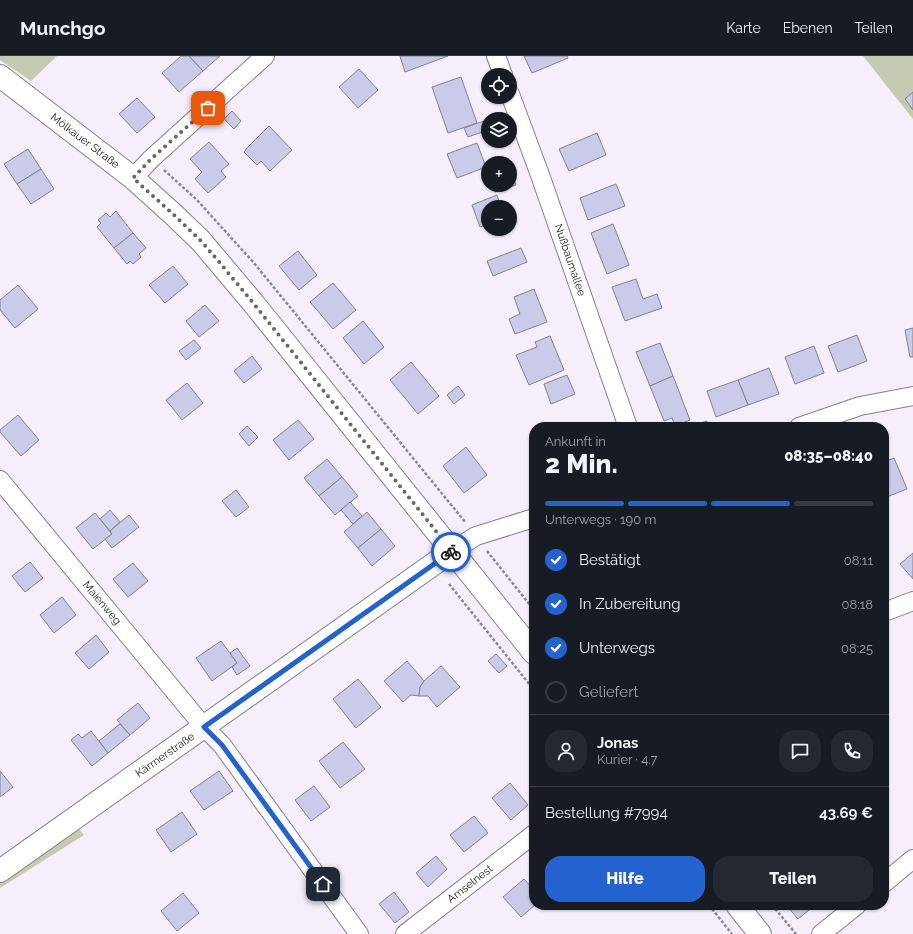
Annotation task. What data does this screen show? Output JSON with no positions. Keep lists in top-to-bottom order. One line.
{"streets":{"street":["Mölkauer Straße","Nußbaumallee","Maienweg","Kärrnerstraße","Amselnest"]},"crossings":[["Mölkauer Straße","Kärrnerstraße"],["Maienweg","Kärrnerstraße"]],"page":{"header":"Munchgo","nav":["Karte","Ebenen","Teilen"],"map_buttons":["+","−"],"heading":["2 Min.","Ankunft in","08:35–08:40"],"panel":["Jonas","Kurier · 4.7","Bestellung #7994","43.69 €"],"bar":"Unterwegs · 190 m","list":[["Bestätigt","08:11"],["In Zubereitung","08:18"],["Unterwegs","08:25"],"Geliefert"],"buttons":["Hilfe","Teilen"]}}
